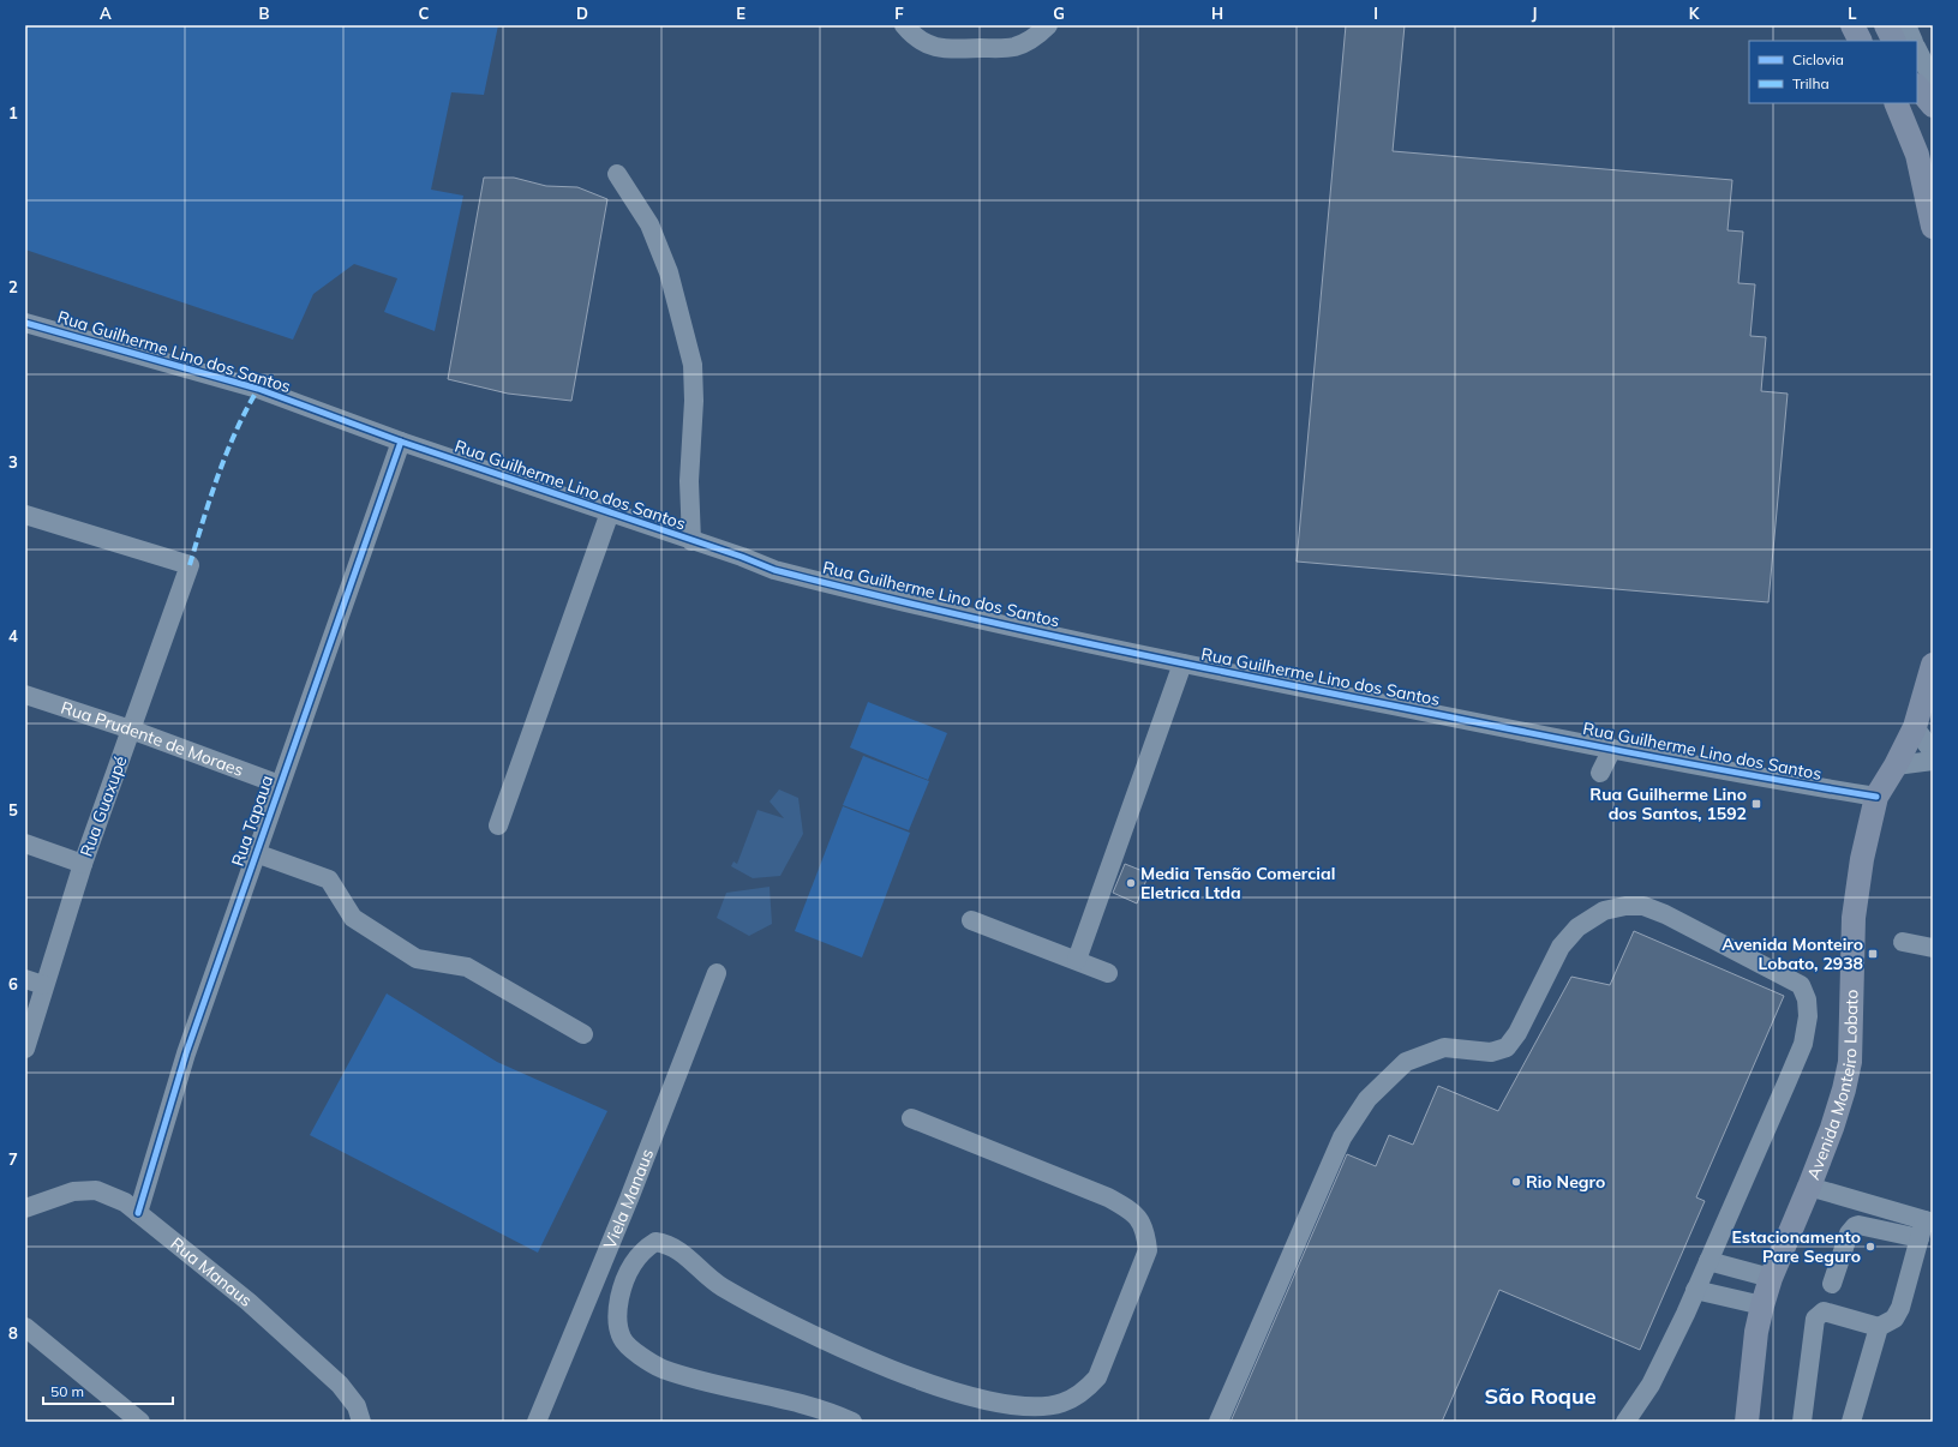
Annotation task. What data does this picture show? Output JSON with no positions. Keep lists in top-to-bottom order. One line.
{"streets":{"main road":["Avenida Monteiro Lobato"],"street":["Rua Guilherme Lino dos Santos","Rua Prudente de Moraes","Rua Guaxupé","Rua Tapaua","Viela Manaus","Rua Manaus"]},"crossings":[["Rua Guilherme Lino dos Santos","Rua Tapaua"],["Rua Guilherme Lino dos Santos","Avenida Monteiro Lobato"],["Rua Prudente de Moraes","Rua Guaxupé"],["Rua Prudente de Moraes","Rua Tapaua"],["Rua Tapaua","Rua Manaus"]],"districts":["São Roque"],"places":{"transit":["Rua Guilherme Lino dos Santos, 1592","Avenida Monteiro Lobato, 2938"],"other":["Media Tensão Comercial Eletrica Ltda","Rio Negro","Estacionamento Pare Seguro"]},"legend":["Ciclovia","Trilha"],"scale_bar":"50 m","grid":{"columns":["A","B","C","D","E","F","G","H","I","J","K","L"],"rows":["1","2","3","4","5","6","7","8"]}}
